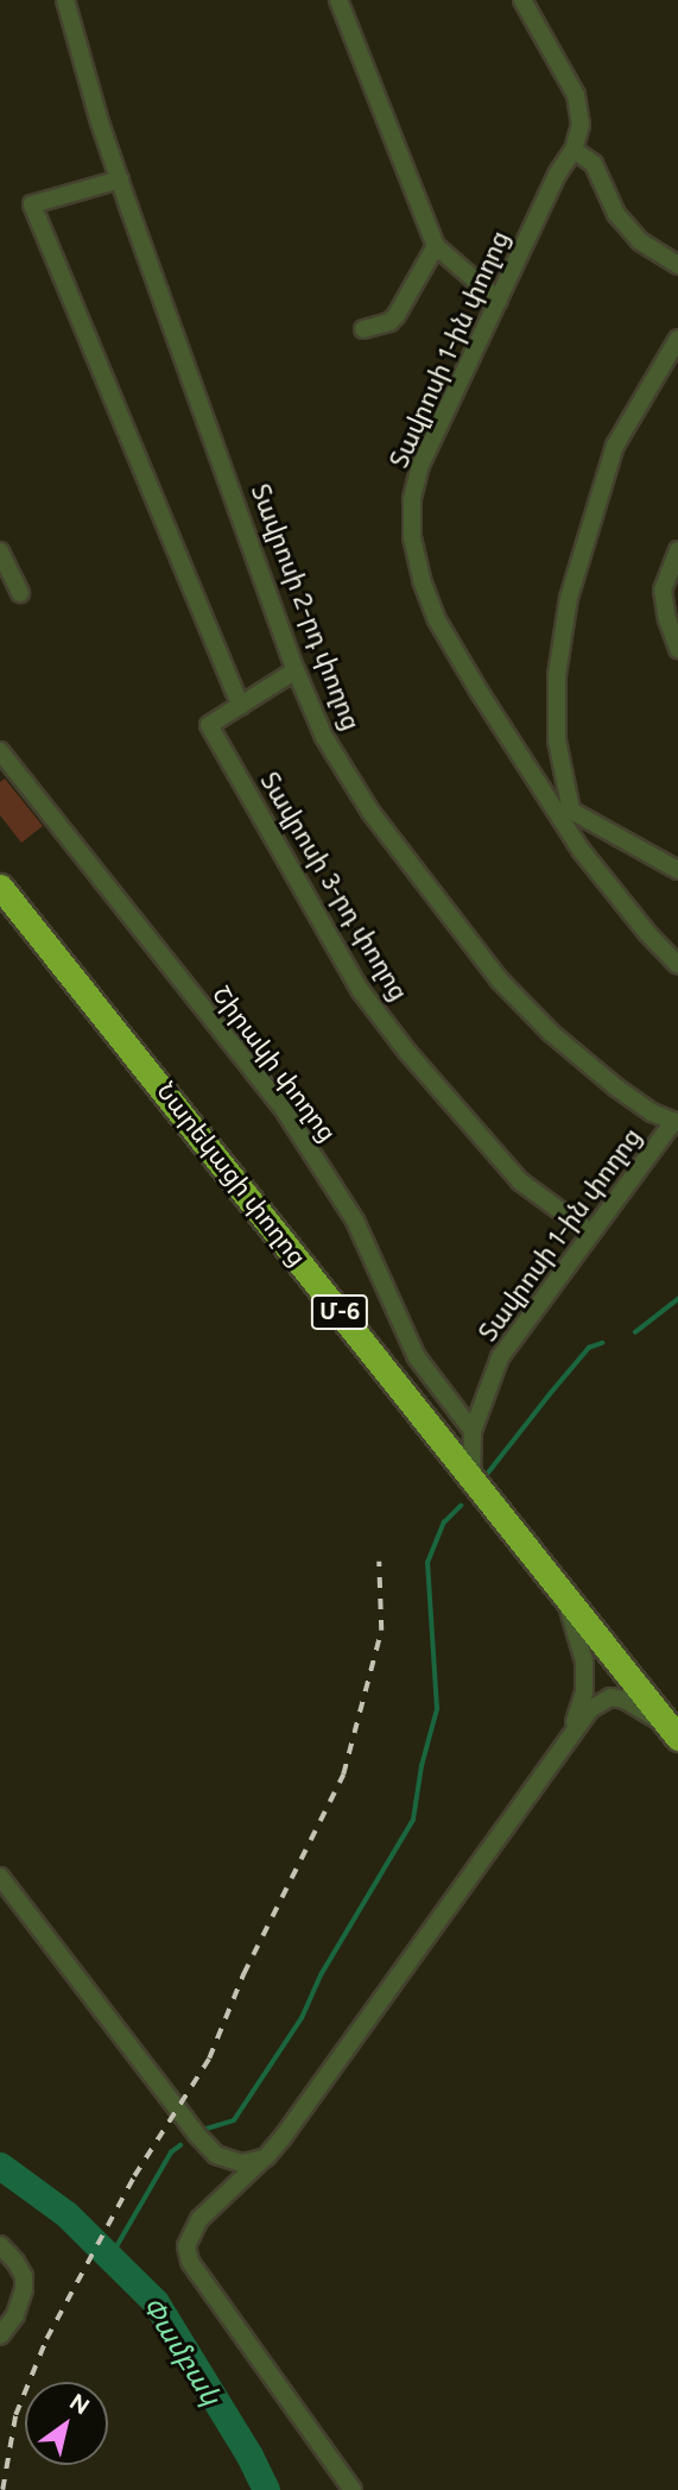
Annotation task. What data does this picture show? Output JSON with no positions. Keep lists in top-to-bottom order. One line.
{"streets":{"highway":["Նարեկացի փողոց","Մ-6"],"street":["Տավրոսի 1-ին փողոց","Տավրոսի 2-րդ փողոց","Տավրոսի 3-րդ փողոց","Շիրակի փողոց"]},"crossings":[["Տավրոսի 1-ին փողոց","Տավրոսի 2-րդ փողոց"],["Տավրոսի 1-ին փողոց","Տավրոսի 3-րդ փողոց"],["Տավրոսի 1-ին փողոց","Շիրակի փողոց"],["Տավրոսի 2-րդ փողոց","Տավրոսի 3-րդ փողոց"]],"water":["Փամբակ"],"north":"top right"}
